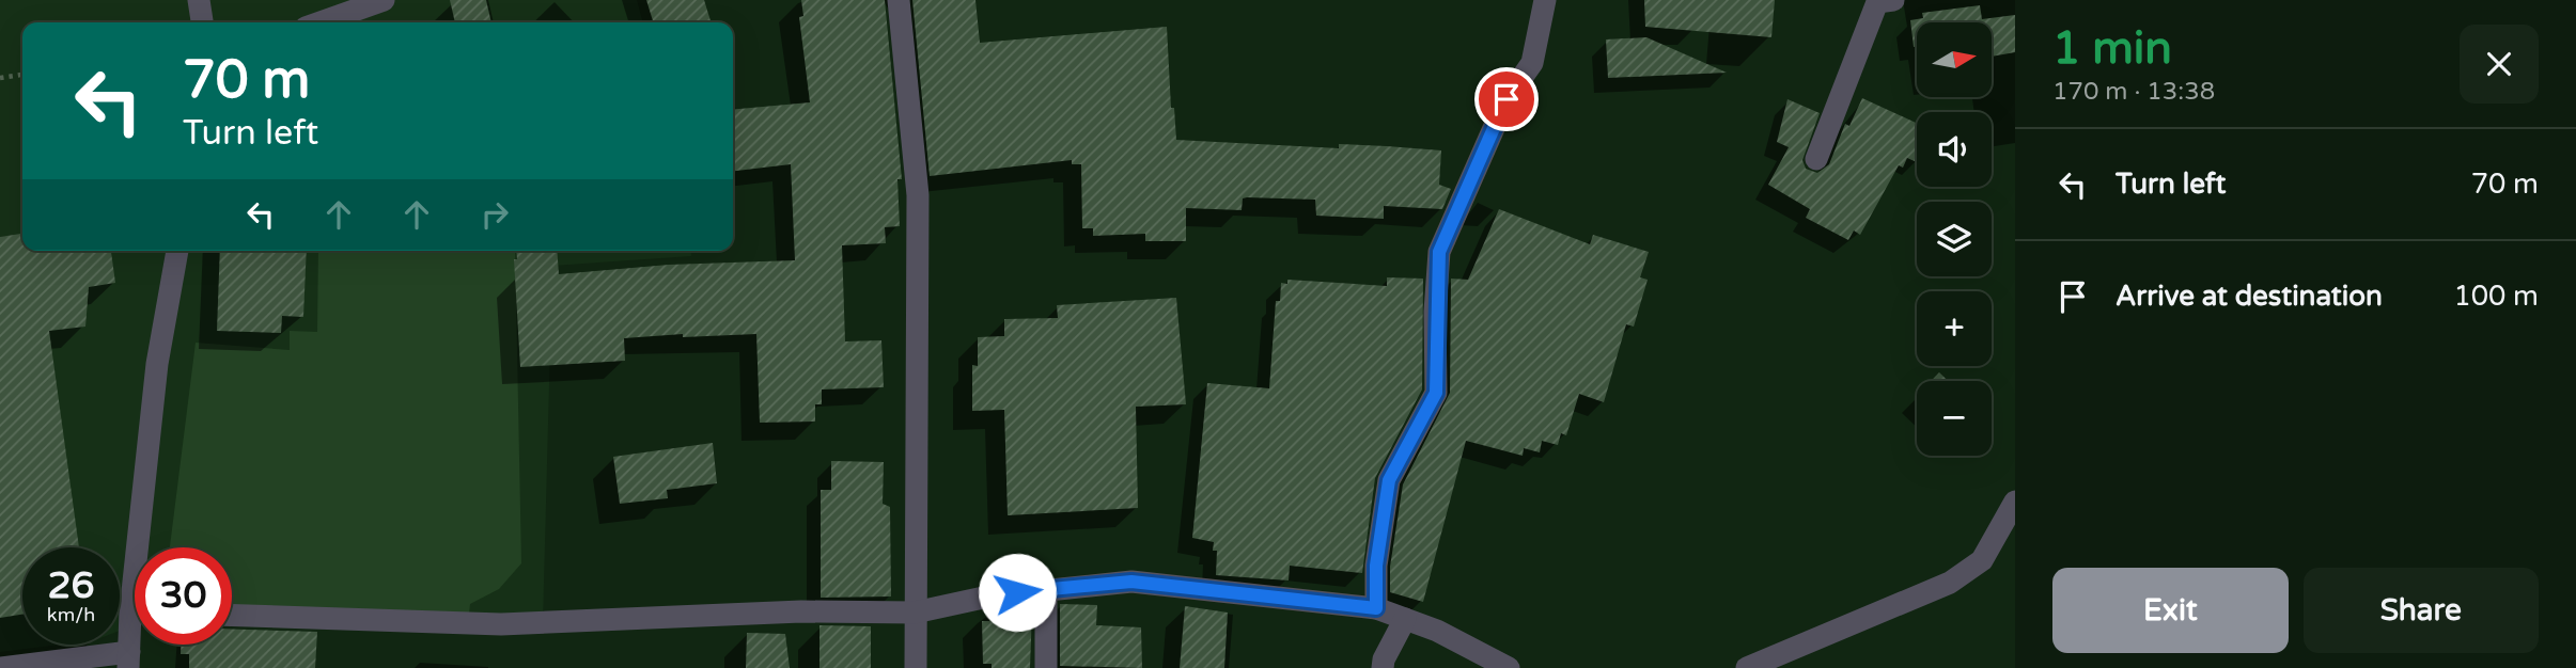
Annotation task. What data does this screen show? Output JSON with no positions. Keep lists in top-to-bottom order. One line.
{"north":"right","page":{"heading":["1 min","170 m · 13:38"],"map_buttons":["+","−"],"turn":["70 m","Turn left"],"list":[{"name":"Turn left","value":"70 m"},{"name":"Arrive at destination","value":"100 m"}],"speed":"26 km/h","limit":"30","buttons":["Exit","Share"]}}
